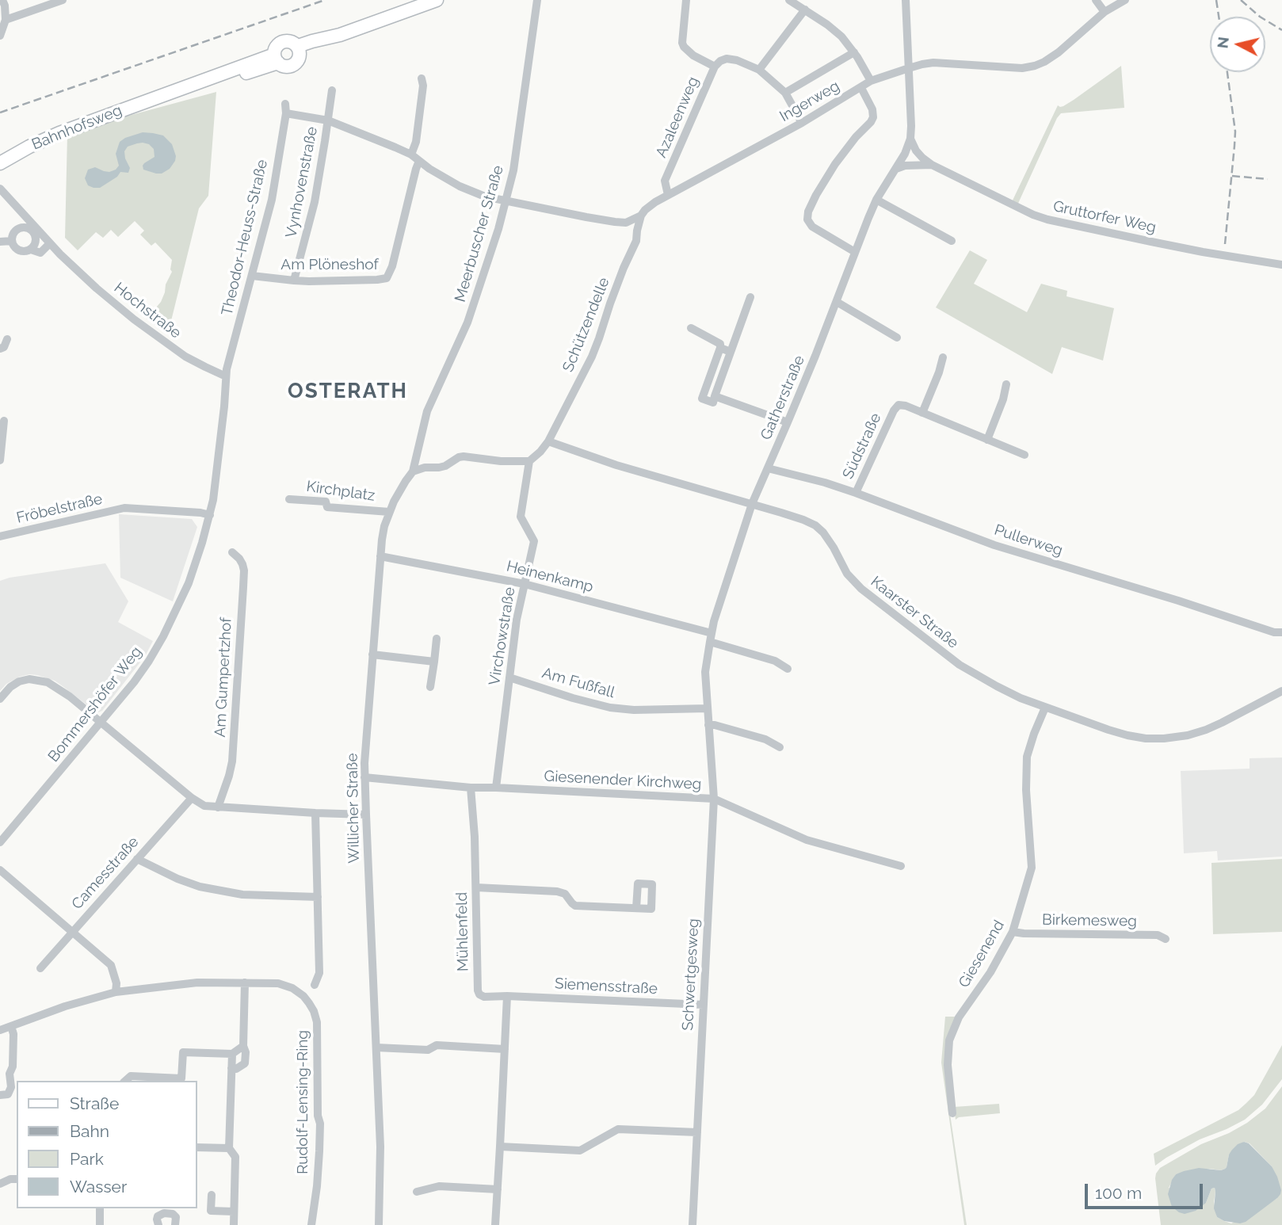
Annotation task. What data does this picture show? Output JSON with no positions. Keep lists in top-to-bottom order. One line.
{"streets":{"main road":["Bahnhofsweg"],"street":["Ingerweg","Azaleenweg","Vynhovenstraße","Gruttorfer Weg","Meerbuscher Straße","Theodor-Heuss-Straße","Am Plöneshof","Hochstraße","Schützendelle","Gatherstraße","Südstraße","Kirchplatz","Fröbelstraße","Pullerweg","Heinenkamp","Kaarster Straße","Virchowstraße","Am Gumpertzhof","Am Fußfall","Bommershöfer Weg","Giesenender Kirchweg","Willicher Straße","Camesstraße","Birkemesweg","Mühlenfeld","Giesenend","Schwertgesweg","Siemensstraße","Rudolf-Lensing-Ring"]},"crossings":[["Ingerweg","Azaleenweg"],["Ingerweg","Vynhovenstraße"],["Ingerweg","Meerbuscher Straße"],["Ingerweg","Theodor-Heuss-Straße"],["Ingerweg","Am Plöneshof"],["Ingerweg","Schützendelle"],["Ingerweg","Gatherstraße"],["Vynhovenstraße","Am Plöneshof"],["Gruttorfer Weg","Gatherstraße"],["Meerbuscher Straße","Willicher Straße"],["Theodor-Heuss-Straße","Am Plöneshof"],["Theodor-Heuss-Straße","Hochstraße"],["Theodor-Heuss-Straße","Bommershöfer Weg"],["Hochstraße","Bommershöfer Weg"],["Schützendelle","Kaarster Straße"],["Schützendelle","Virchowstraße"],["Gatherstraße","Pullerweg"],["Gatherstraße","Kaarster Straße"],["Gatherstraße","Schwertgesweg"],["Südstraße","Pullerweg"],["Kirchplatz","Willicher Straße"],["Fröbelstraße","Bommershöfer Weg"],["Heinenkamp","Virchowstraße"],["Heinenkamp","Willicher Straße"],["Heinenkamp","Schwertgesweg"],["Kaarster Straße","Giesenend"],["Kaarster Straße","Schwertgesweg"],["Virchowstraße","Am Fußfall"],["Virchowstraße","Giesenender Kirchweg"],["Am Fußfall","Schwertgesweg"],["Giesenender Kirchweg","Willicher Straße"],["Giesenender Kirchweg","Mühlenfeld"],["Giesenender Kirchweg","Schwertgesweg"],["Birkemesweg","Giesenend"],["Mühlenfeld","Siemensstraße"],["Schwertgesweg","Siemensstraße"]],"districts":["OSTERATH"],"legend":["Straße","Bahn","Park","Wasser"],"scale_bar":"100 m","north":"left"}
